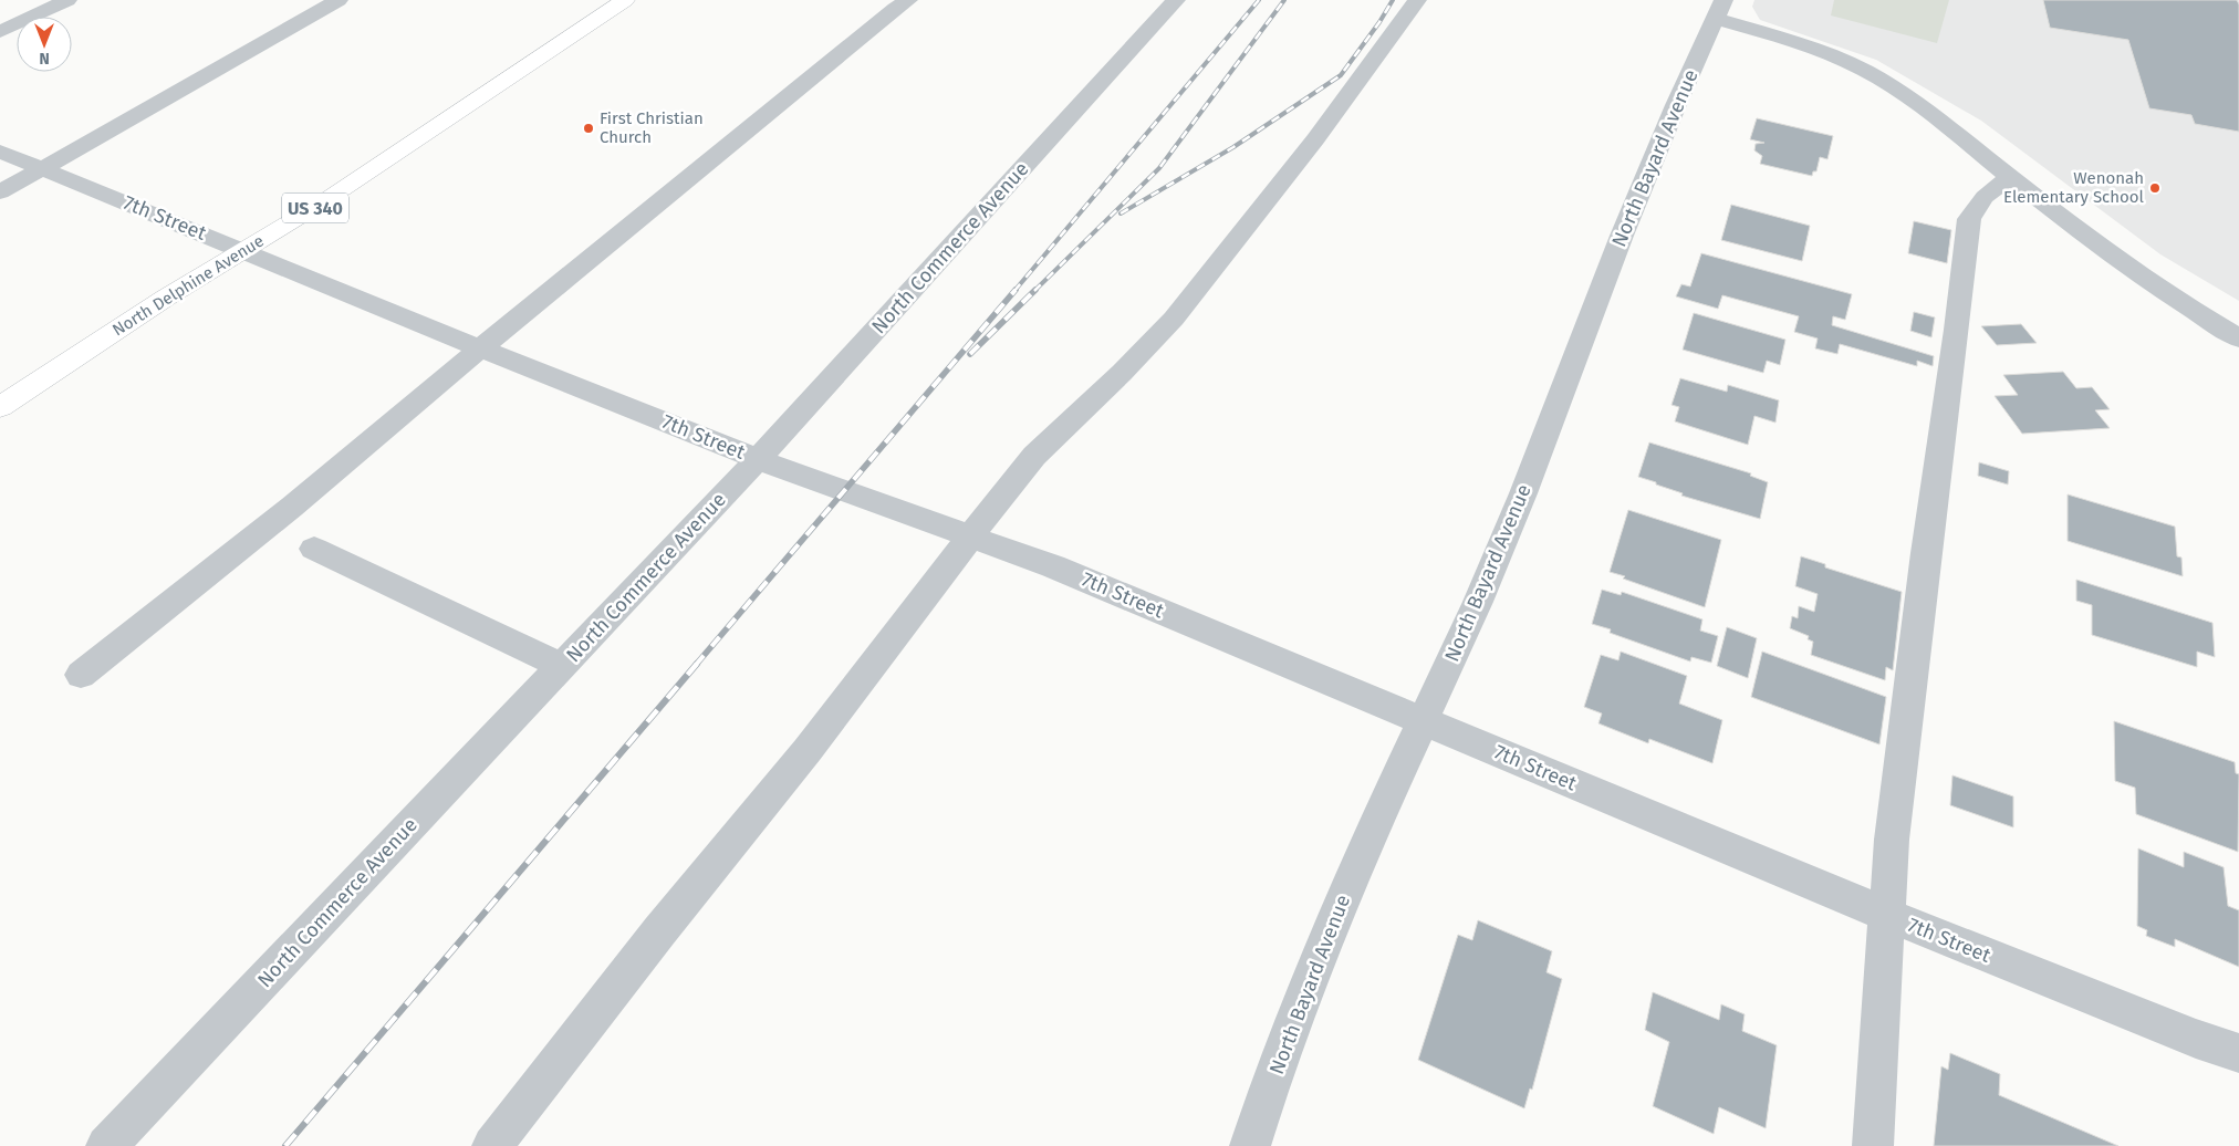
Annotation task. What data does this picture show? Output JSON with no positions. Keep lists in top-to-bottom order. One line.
{"streets":{"main road":["US 340","North Delphine Avenue"],"street":["North Bayard Avenue","7th Street","North Commerce Avenue"]},"crossings":[["North Bayard Avenue","7th Street"],["7th Street","North Commerce Avenue"],["7th Street","North Delphine Avenue"]],"places":["First Christian Church","Wenonah Elementary School"],"north":"bottom"}
